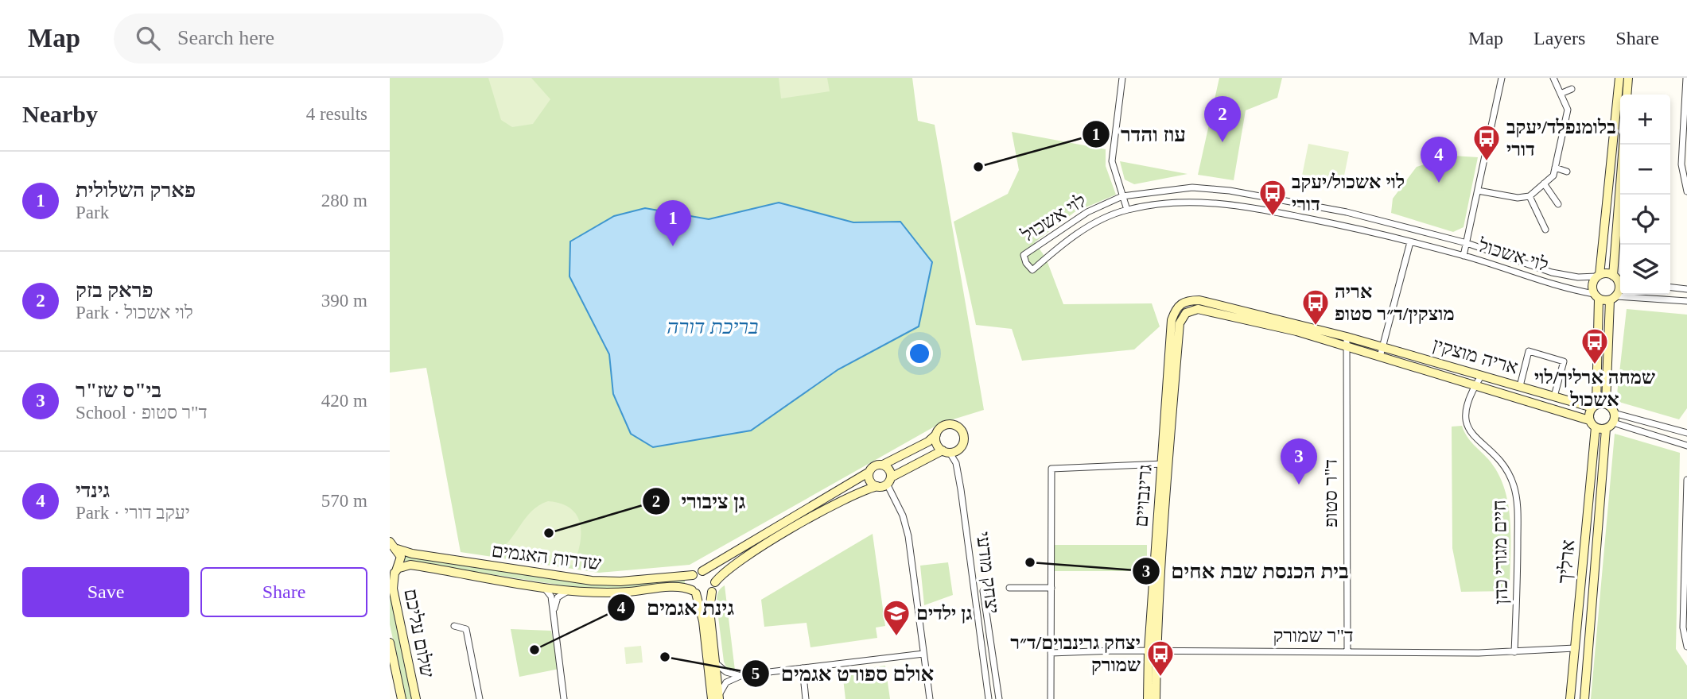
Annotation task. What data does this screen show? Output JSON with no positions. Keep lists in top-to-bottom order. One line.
{"streets":{"street":["לוי אשכול","אריה מוצקין","ד\"ר סטופ","גרינבויים","חיים מגורי כהן","שדרות האגמים","ארליך","יצחק מודעי","שלום עליכם","ד\"ר שמורק"]},"crossings":[["אריה מוצקין","ד\"ר סטופ"],["אריה מוצקין","גרינבויים"],["אריה מוצקין","חיים מגורי כהן"],["אריה מוצקין","ארליך"],["ד\"ר סטופ","ד\"ר שמורק"],["גרינבויים","ד\"ר שמורק"],["חיים מגורי כהן","ד\"ר שמורק"],["שדרות האגמים","שלום עליכם"],["ארליך","ד\"ר שמורק"]],"water":["בריכת דורה"],"places":{"bus stop":["בלומנפלד/יעקב דורי","לוי אשכול/יעקב דורי","אריה מוצקין/ד״ר סטופ","שמחה ארליך/לוי אשכול","יצחק גרינבוים/ד״ר שמורק"],"other":["עוז והדר","גן ציבורי","בית הכנסת שבת אחים","גינת אגמים","אולם ספורט אגמים"],"school or university":["גן ילדים"]},"page":{"header":"Map","search":"Search here","nav":["Map","Layers","Share"],"heading":["Nearby","4 results"],"map_buttons":["+","−"],"pins":["2","4","1","3"],"list":[{"mark":"1","name":"פארק השלולית","note":"Park","value":"280 m"},{"mark":"2","name":"פראק בזק","note":"Park · לוי אשכול","value":"390 m"},{"mark":"3","name":"בי\"ס שז\"ר","note":"School · ד\"ר סטופ","value":"420 m"},{"mark":"4","name":"גינדי","note":"Park · יעקב דורי","value":"570 m"}],"buttons":["Save","Share"]}}
